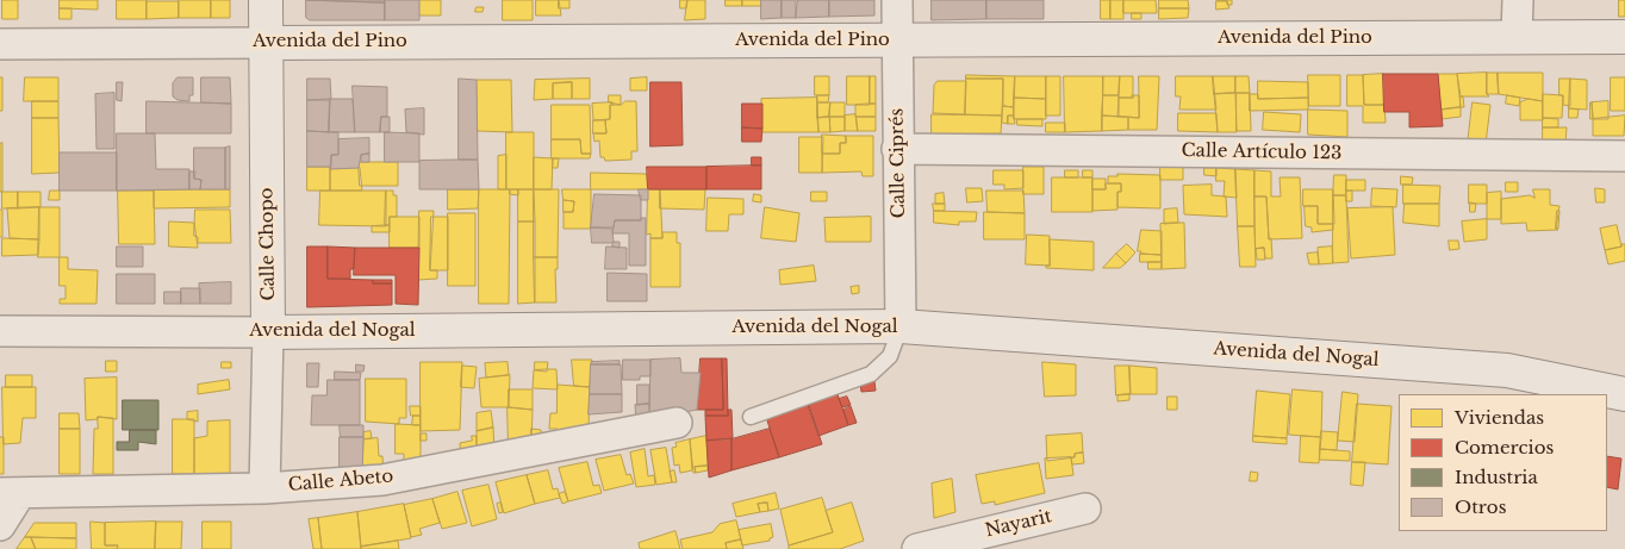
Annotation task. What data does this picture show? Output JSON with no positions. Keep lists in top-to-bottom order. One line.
{"streets":{"main road":["Avenida del Pino","Calle Chopo","Avenida del Nogal"],"street":["Calle Artículo 123","Calle Ciprés","Calle Abeto","Nayarit"]},"crossings":[["Avenida del Pino","Calle Ciprés"],["Avenida del Pino","Calle Chopo"],["Calle Artículo 123","Calle Ciprés"],["Calle Ciprés","Avenida del Nogal"],["Calle Chopo","Avenida del Nogal"],["Calle Chopo","Calle Abeto"]],"legend":["Viviendas","Comercios","Industria","Otros"]}
